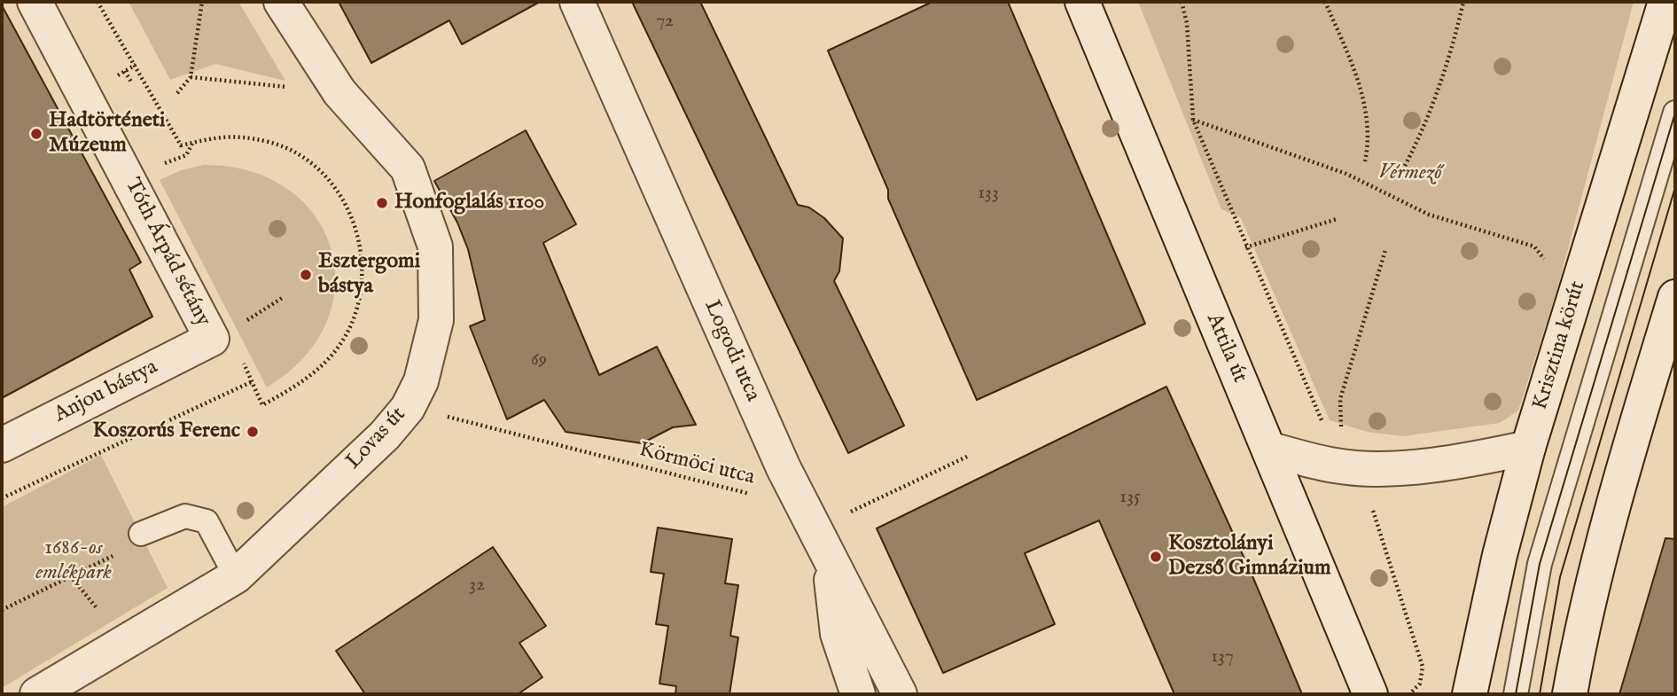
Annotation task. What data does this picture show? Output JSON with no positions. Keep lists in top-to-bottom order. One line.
{"streets":{"street":["Tóth Árpád sétány","Krisztina körút","Attila út","Logodi utca","Anjou bástya","Lovas út"],"path":["Körmöci utca"]},"crossings":[["Tóth Árpád sétány","Anjou bástya"],["Logodi utca","Körmöci utca"],["Lovas út","Körmöci utca"]],"parks":["Vérmező","1686-os emlékpark"],"places":["Hadtörténeti Múzeum","Honfoglalás 1100","Esztergomi bástya","Koszorús Ferenc","Kosztolányi Dezső Gimnázium"],"house_numbers":["72","133","69","135","32","137"]}
